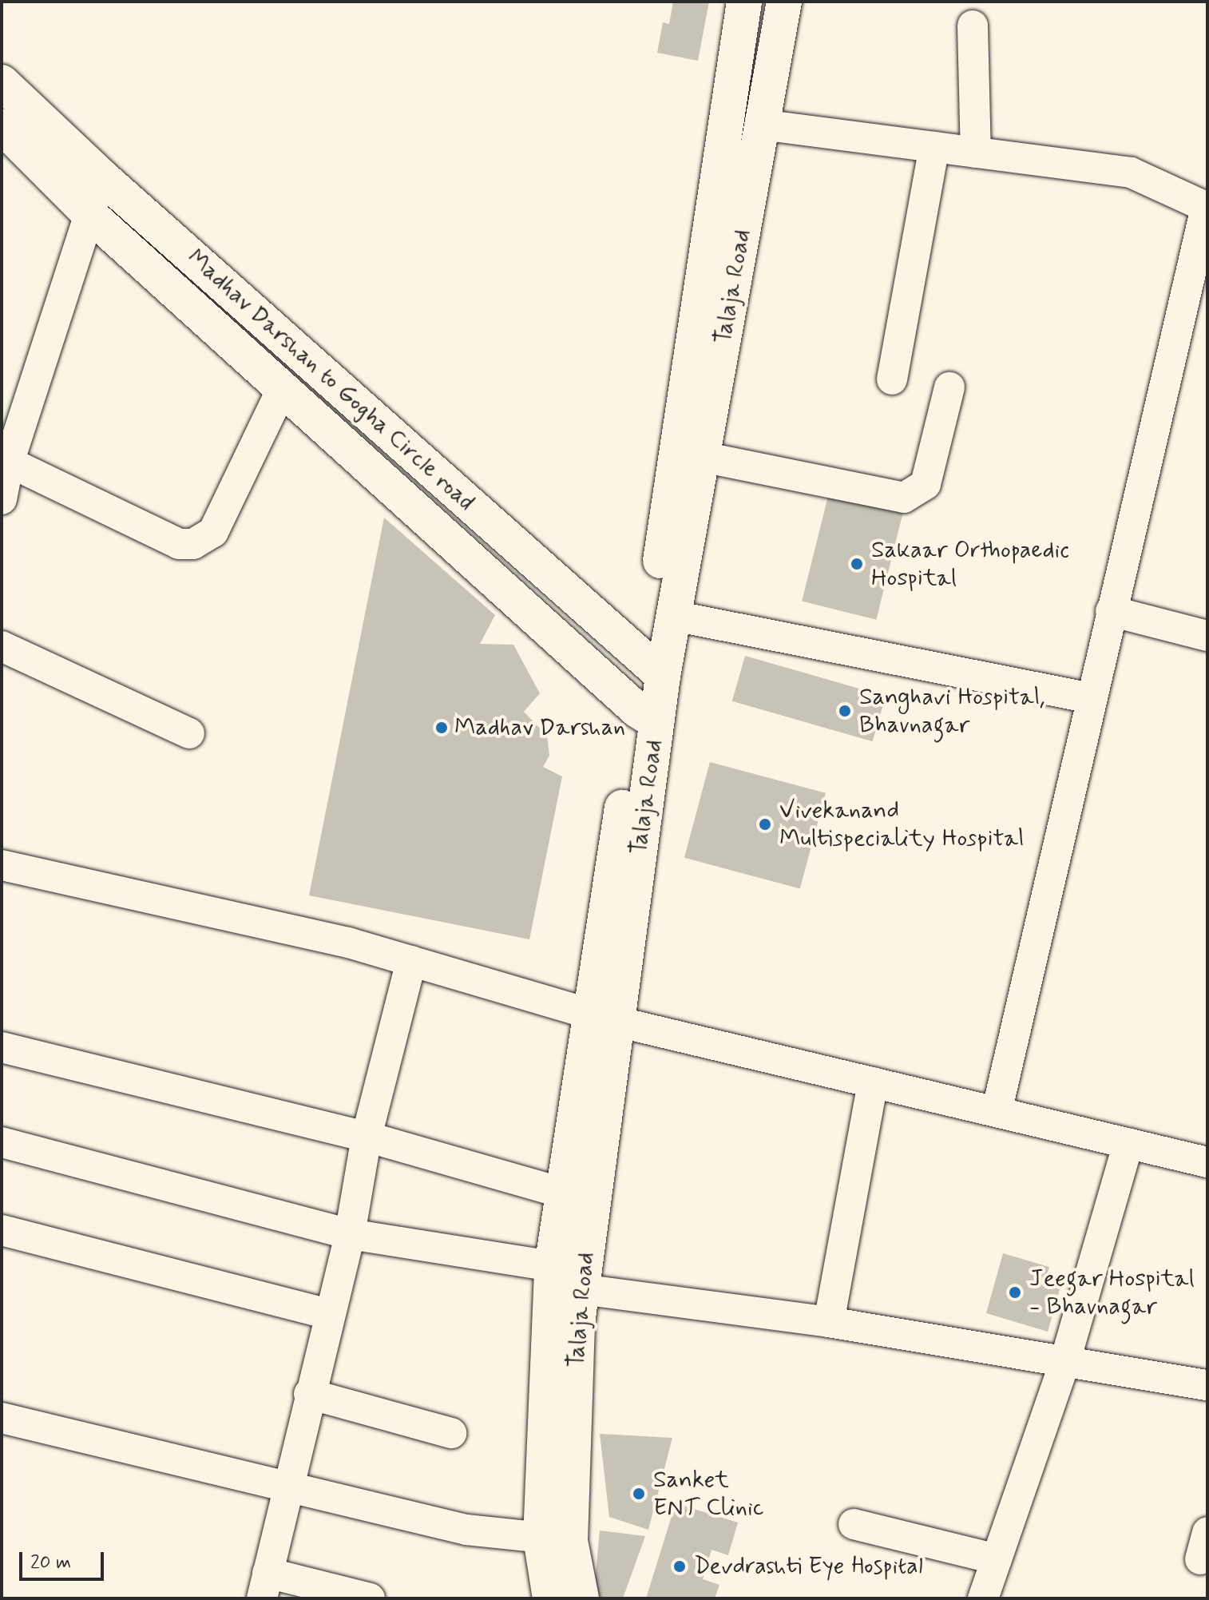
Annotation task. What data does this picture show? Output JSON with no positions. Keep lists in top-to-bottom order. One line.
{"streets":{"main road":["Talaja Road","Madhav Darshan to Gogha Circle road"]},"crossings":[["Talaja Road","Madhav Darshan to Gogha Circle road"]],"places":["Sakaar Orthopaedic Hospital","Sanghavi Hospital, Bhavnagar","Madhav Darshan","Vivekanand Multispeciality Hospital","Jeegar Hospital - Bhavnagar","Sanket ENT Clinic","Devdrashti Eye Hospital"],"scale_bar":"20 m"}
